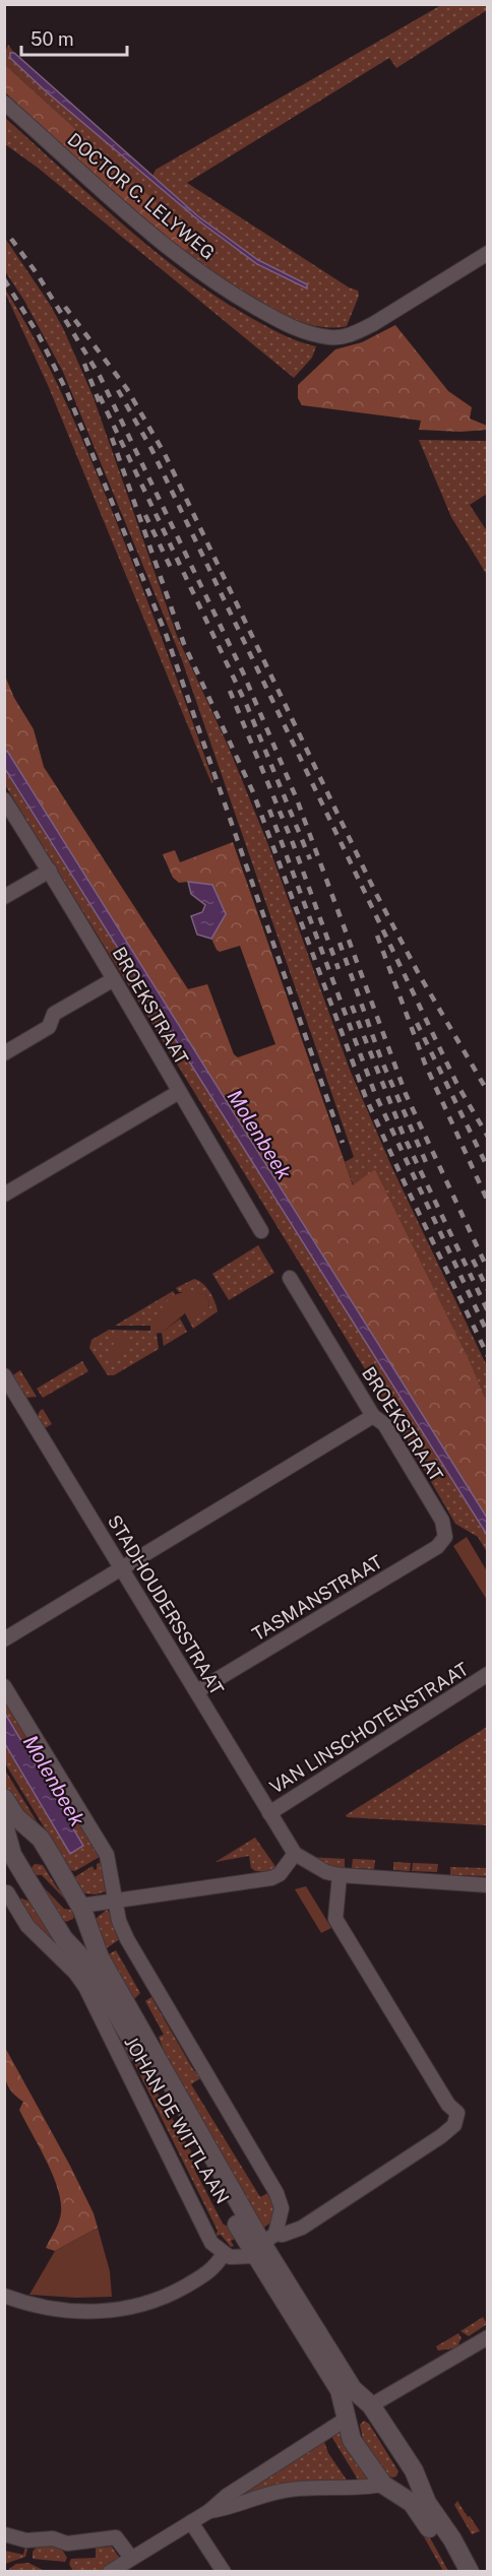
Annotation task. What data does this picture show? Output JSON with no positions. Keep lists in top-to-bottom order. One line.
{"streets":{"main road":["JOHAN DE WITTLAAN"],"street":["DOCTOR C. LELYWEG","BROEKSTRAAT","TASMANSTRAAT","STADHOUDERSSTRAAT","VAN LINSCHOTENSTRAAT"]},"crossings":[["BROEKSTRAAT","TASMANSTRAAT"],["TASMANSTRAAT","STADHOUDERSSTRAAT"],["STADHOUDERSSTRAAT","VAN LINSCHOTENSTRAAT"]],"water":["Molenbeek"],"scale_bar":"50 m"}
